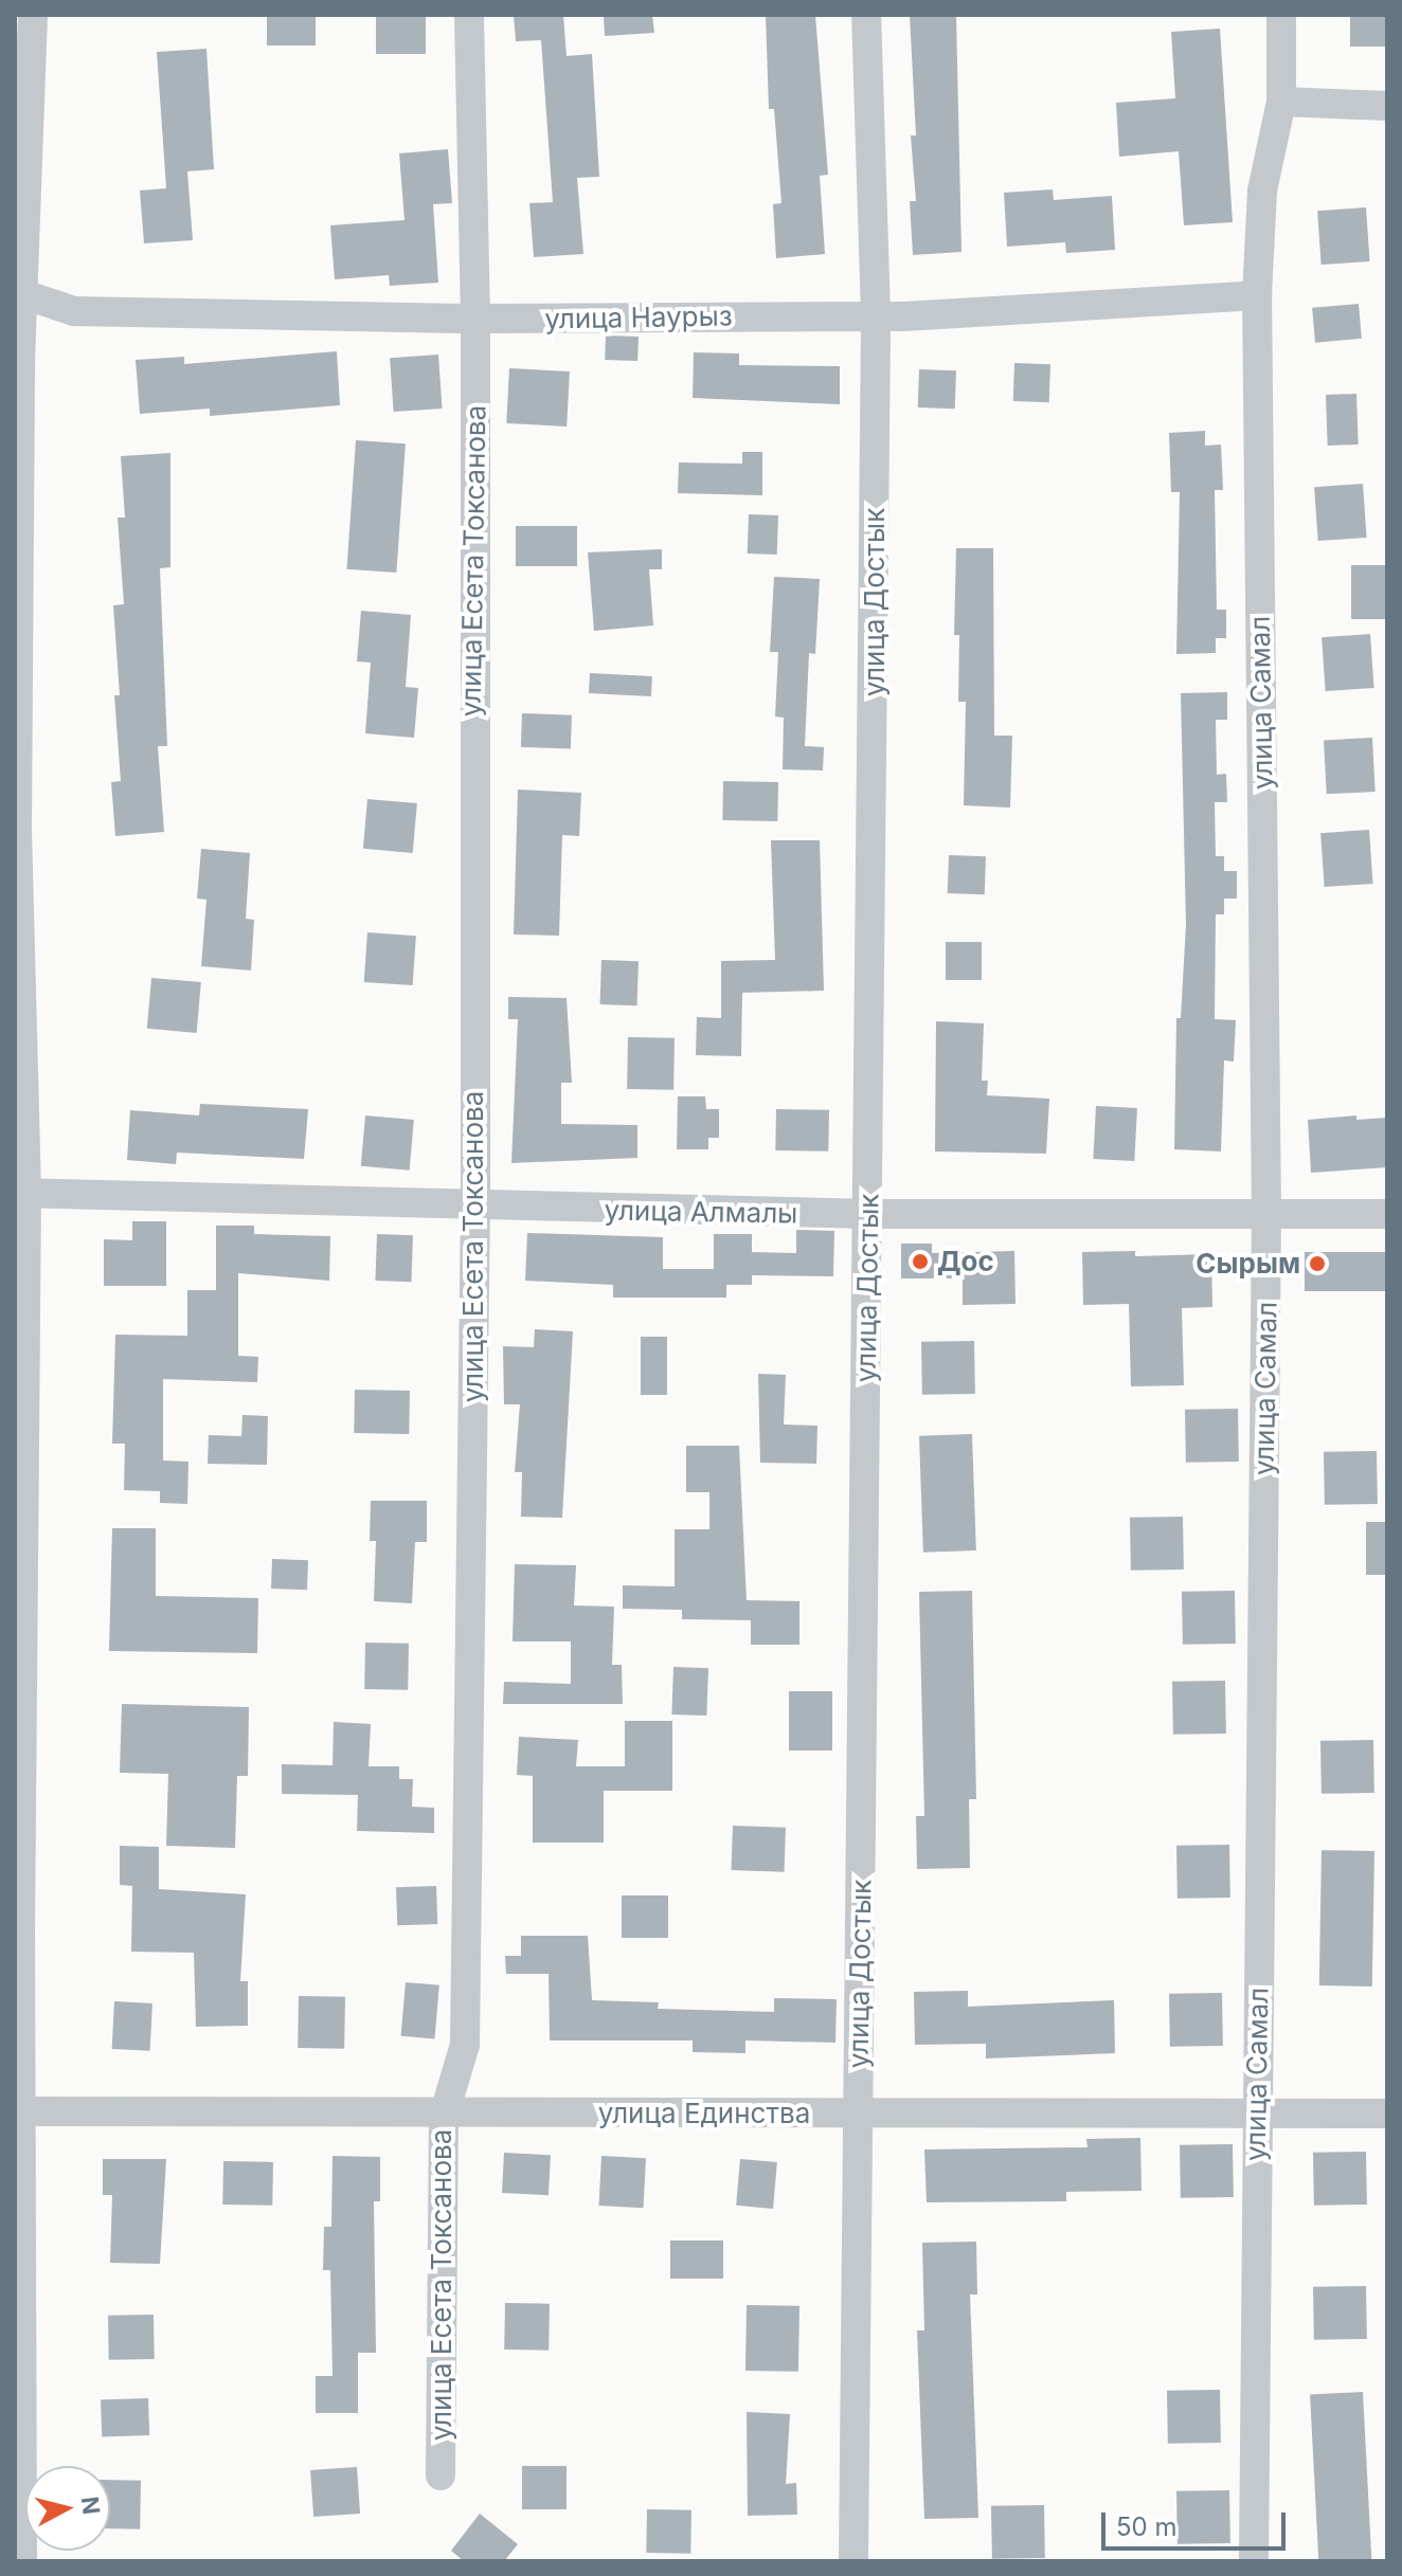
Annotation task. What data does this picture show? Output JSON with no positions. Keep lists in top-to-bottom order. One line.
{"streets":{"street":["улица Наурыз","улица Есета Токсанова","улица Достык","улица Самал","улица Алмалы","улица Единства"]},"crossings":[["улица Наурыз","улица Есета Токсанова"],["улица Наурыз","улица Достык"],["улица Наурыз","улица Самал"],["улица Есета Токсанова","улица Алмалы"],["улица Есета Токсанова","улица Единства"],["улица Достык","улица Алмалы"],["улица Достык","улица Единства"],["улица Самал","улица Алмалы"],["улица Самал","улица Единства"]],"places":["Дос","Сырым"],"scale_bar":"50 m","north":"right"}
